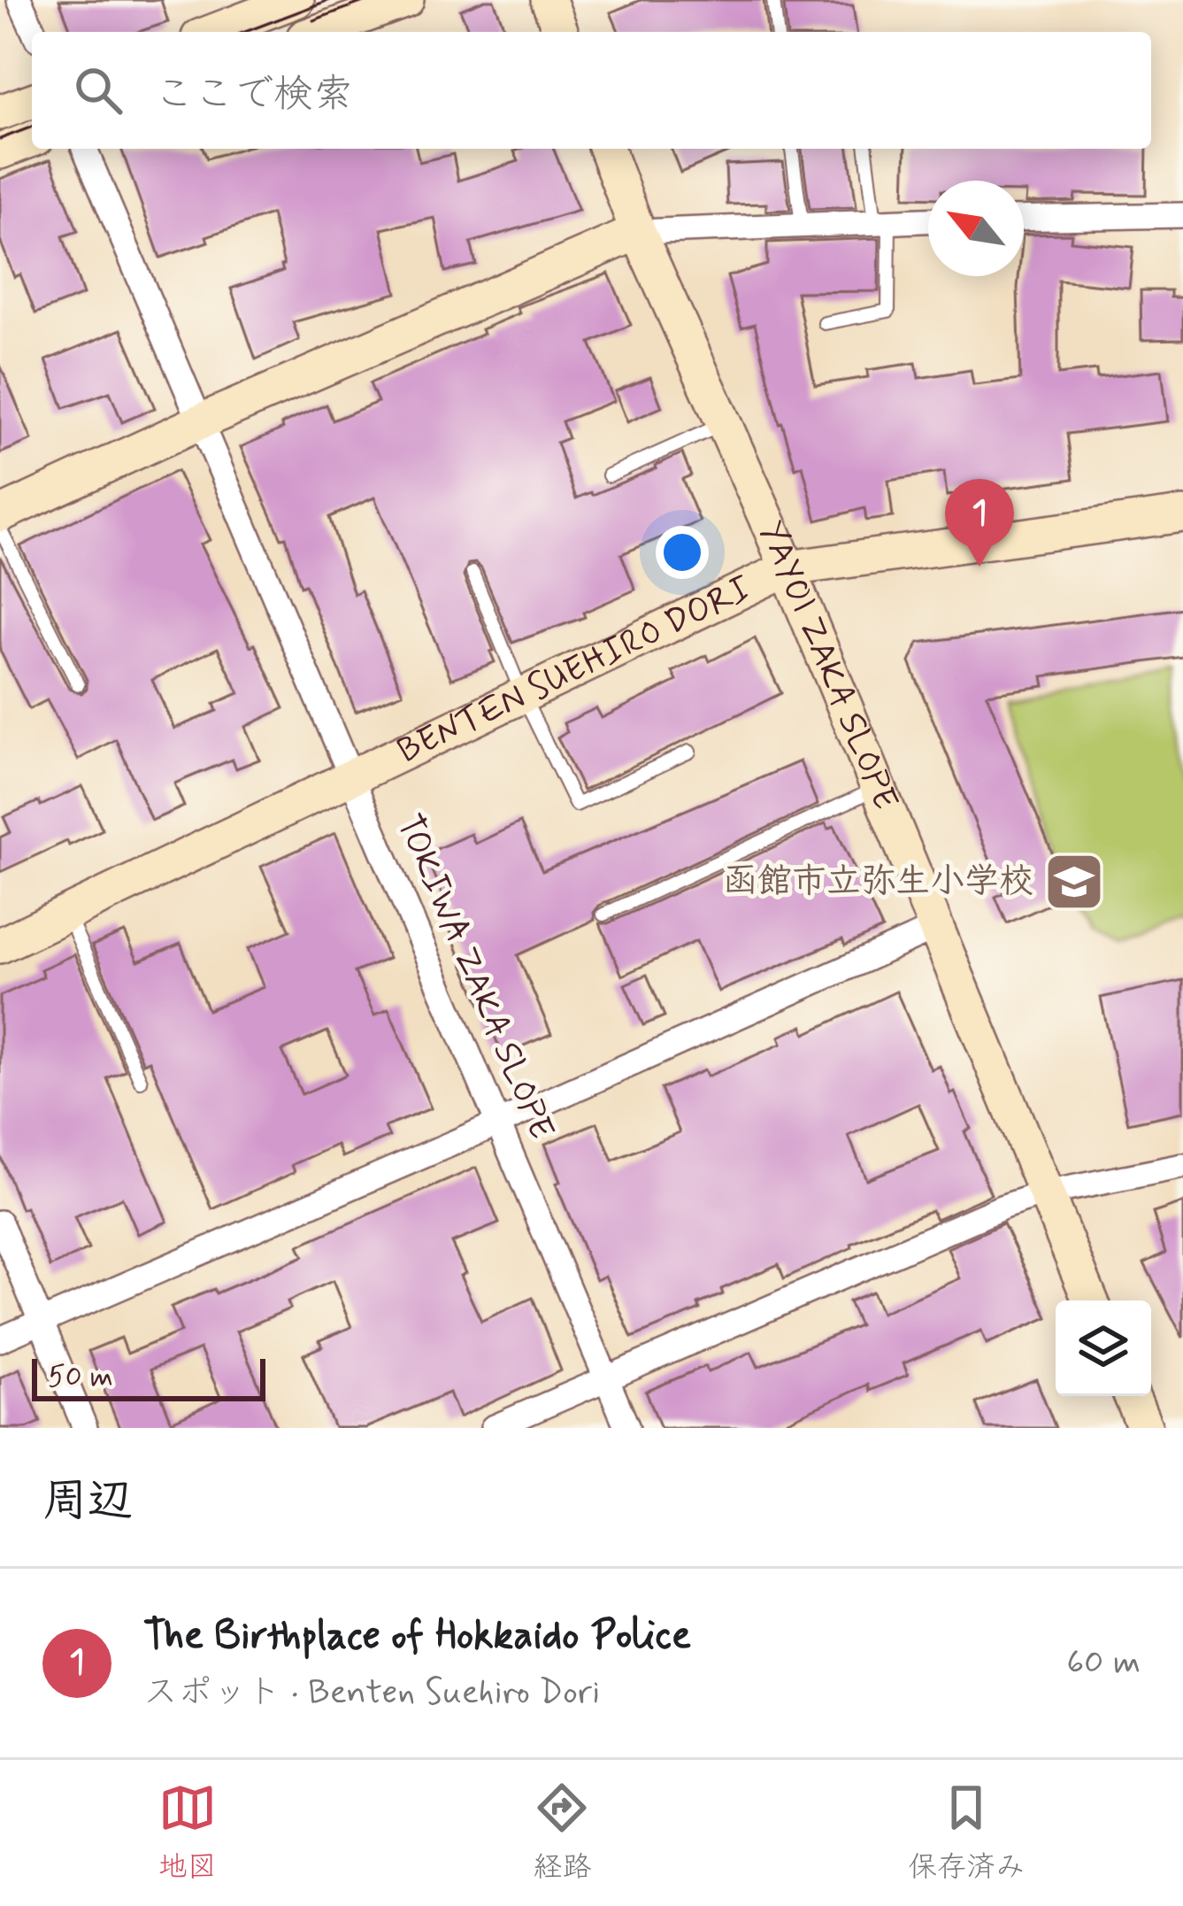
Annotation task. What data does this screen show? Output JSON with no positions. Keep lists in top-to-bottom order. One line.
{"streets":{"street":["YAYOI ZAKA SLOPE","BENTEN SUEHIRO DORI","TOKIWA ZAKA SLOPE"]},"crossings":[["YAYOI ZAKA SLOPE","BENTEN SUEHIRO DORI"],["BENTEN SUEHIRO DORI","TOKIWA ZAKA SLOPE"]],"places":{"school or university":["函館市立弥生小学校"]},"scale_bar":"50 m","north":"top left","page":{"search":"ここで検索","pins":"1","scale":"50 m","heading":"周辺","list":[{"mark":"1","name":"The Birthplace of Hokkaido Police","note":"スポット · Benten Suehiro Dori","value":"60 m"}],"nav":["地図","経路","保存済み"]}}
